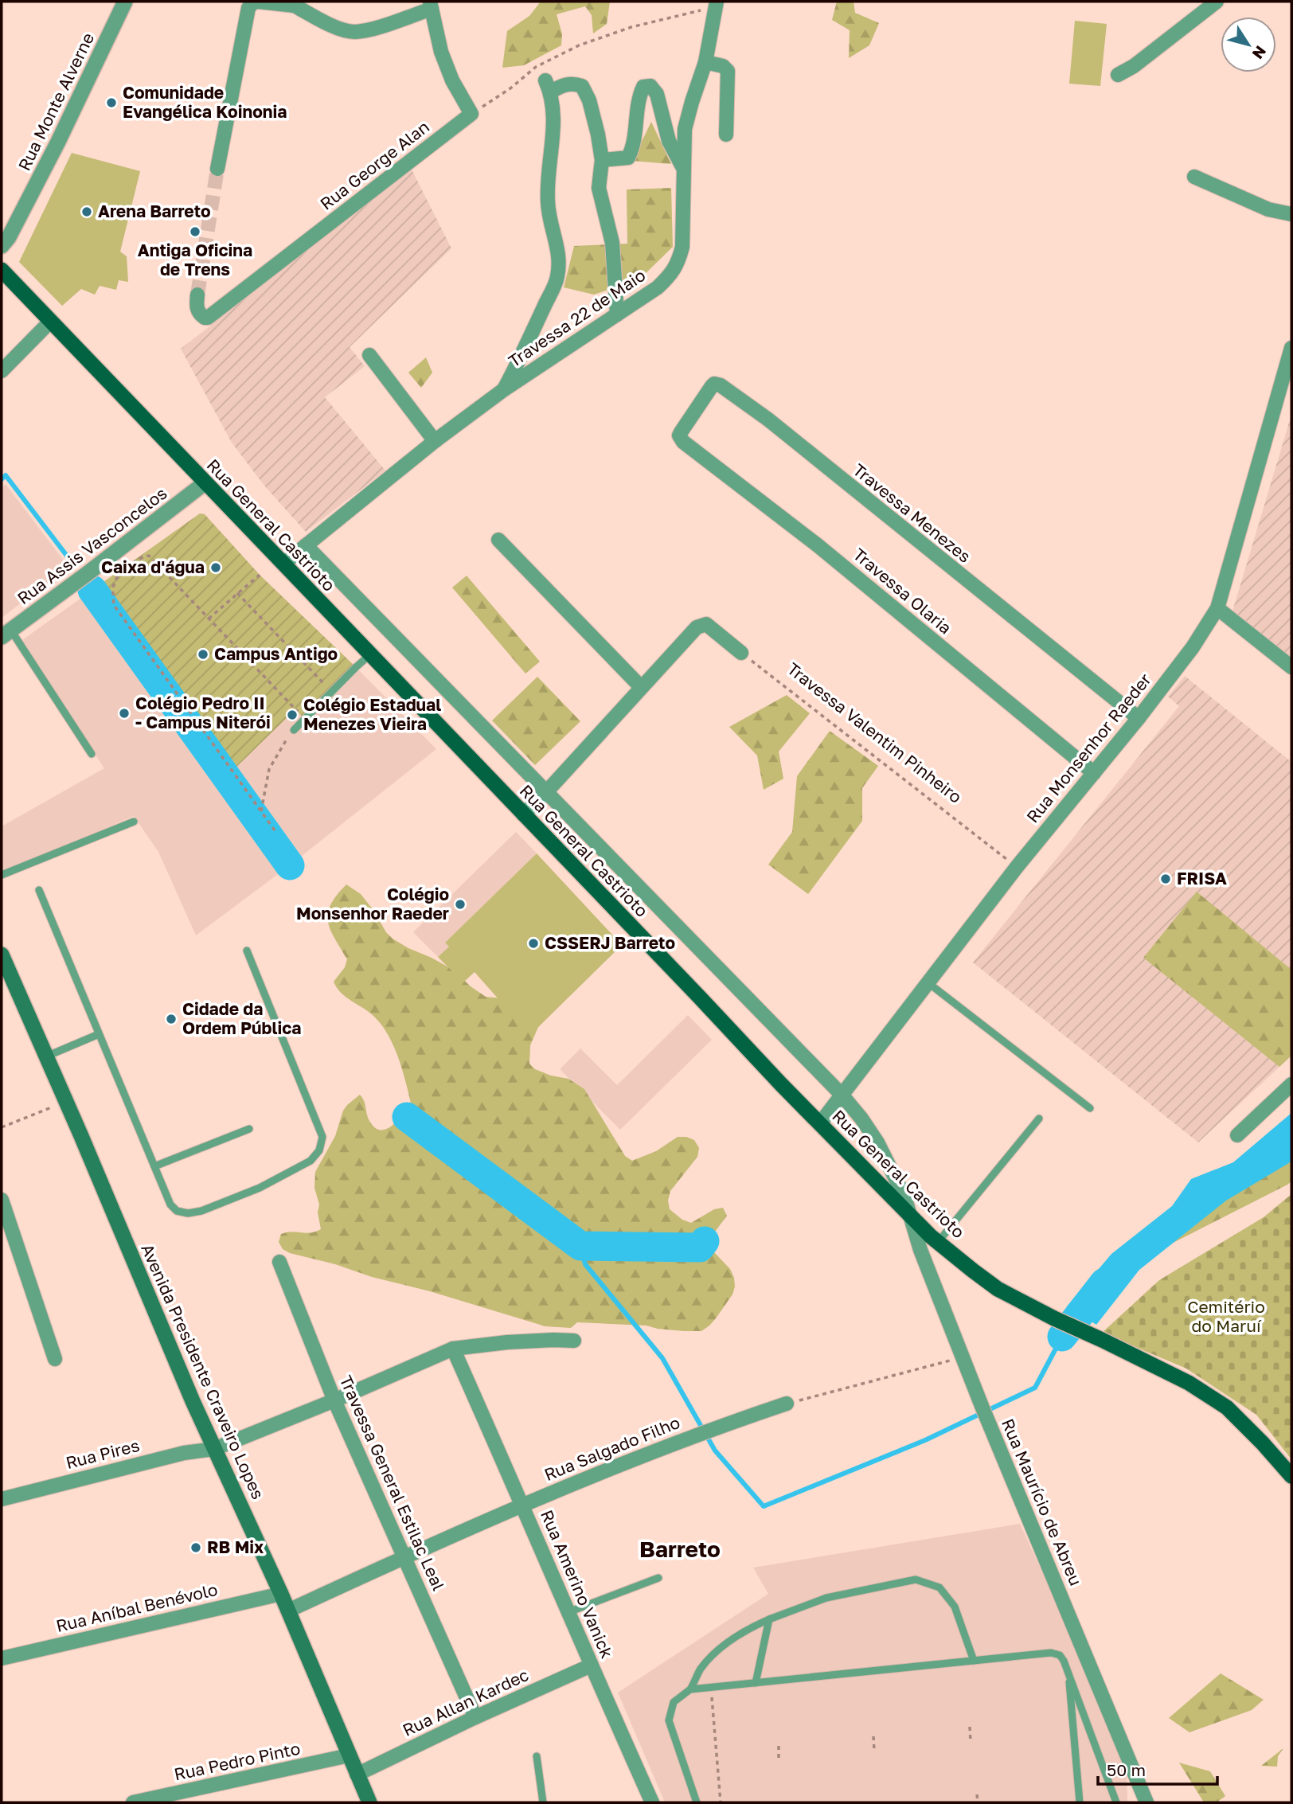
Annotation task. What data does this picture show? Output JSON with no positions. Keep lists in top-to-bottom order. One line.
{"streets":{"main road":["Rua General Castrioto","Avenida Presidente Craveiro Lopes"],"street":["Rua Monte Alverne","Rua George Alan","Travessa 22 de Maio","Travessa Menezes","Rua Assis Vasconcelos","Travessa Olaria","Rua Monsenhor Raeder","Rua Salgado Filho","Rua Pires","Travessa General Estilac Leal","Rua Maurício de Abreu","Rua Amerino Vanick","Rua Aníbal Benévolo","Rua Allan Kardec","Rua Pedro Pinto"],"path":["Travessa Valentim Pinheiro"]},"crossings":[["Travessa 22 de Maio","Rua General Castrioto"],["Travessa 22 de Maio","Rua Maurício de Abreu"],["Travessa Menezes","Travessa Olaria"],["Travessa Menezes","Rua Monsenhor Raeder"],["Rua General Castrioto","Rua Assis Vasconcelos"],["Rua General Castrioto","Rua Monsenhor Raeder"],["Rua General Castrioto","Rua Maurício de Abreu"],["Travessa Olaria","Rua Monsenhor Raeder"],["Travessa Valentim Pinheiro","Rua Monsenhor Raeder"],["Rua Monsenhor Raeder","Rua Maurício de Abreu"],["Avenida Presidente Craveiro Lopes","Rua Salgado Filho"],["Avenida Presidente Craveiro Lopes","Rua Pires"],["Avenida Presidente Craveiro Lopes","Rua Aníbal Benévolo"],["Avenida Presidente Craveiro Lopes","Rua Allan Kardec"],["Avenida Presidente Craveiro Lopes","Rua Pedro Pinto"],["Rua Salgado Filho","Travessa General Estilac Leal"],["Rua Salgado Filho","Rua Amerino Vanick"],["Rua Pires","Travessa General Estilac Leal"],["Rua Pires","Rua Amerino Vanick"],["Travessa General Estilac Leal","Rua Allan Kardec"],["Rua Amerino Vanick","Rua Allan Kardec"]],"districts":["Barreto"],"parks":["Cemitério do Maruí"],"places":["Comunidade Evangélica Koinonia","Arena Barreto","Antiga Oficina de Trens","Caixa d'água","Campus Antigo","Colégio Pedro II - Campus Niterói","Colégio Estadual Menezes Vieira","FRISA","Colégio Monsenhor Raeder","CSSERJ Barreto","Cidade da Ordem Pública","RB Mix"],"scale_bar":"50 m","north":"bottom right"}
